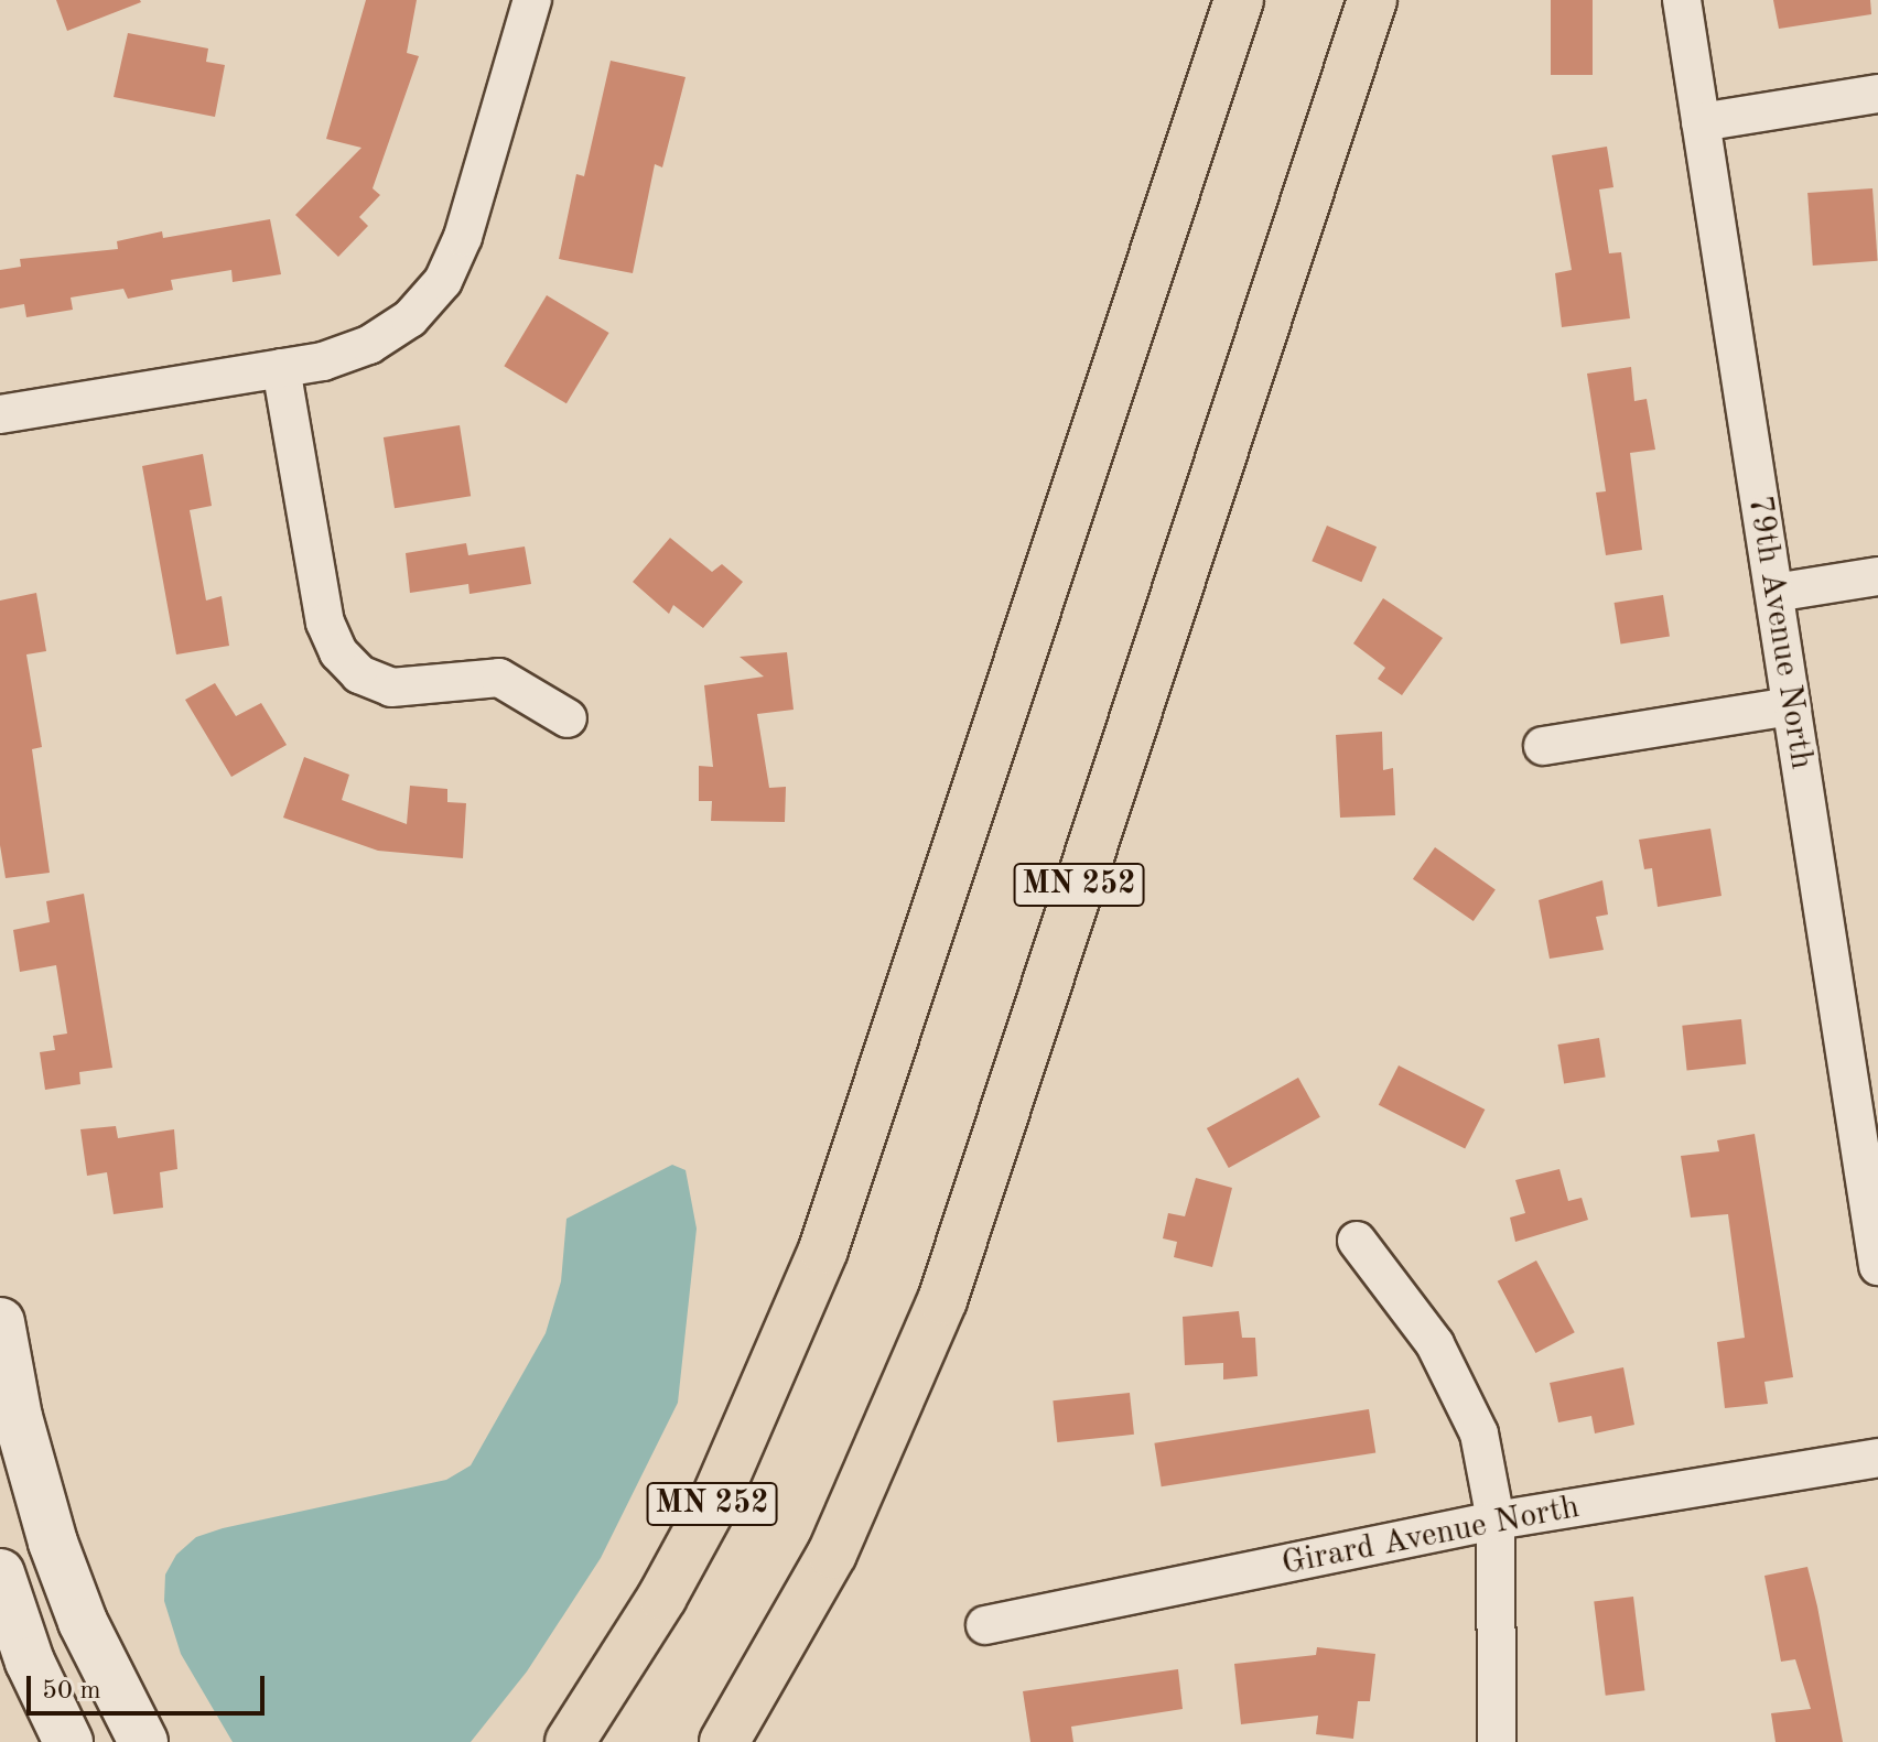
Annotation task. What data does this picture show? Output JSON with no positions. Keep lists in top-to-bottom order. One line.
{"streets":{"highway":["MN 252"],"street":["79th Avenue North","Girard Avenue North"]},"scale_bar":"50 m"}
